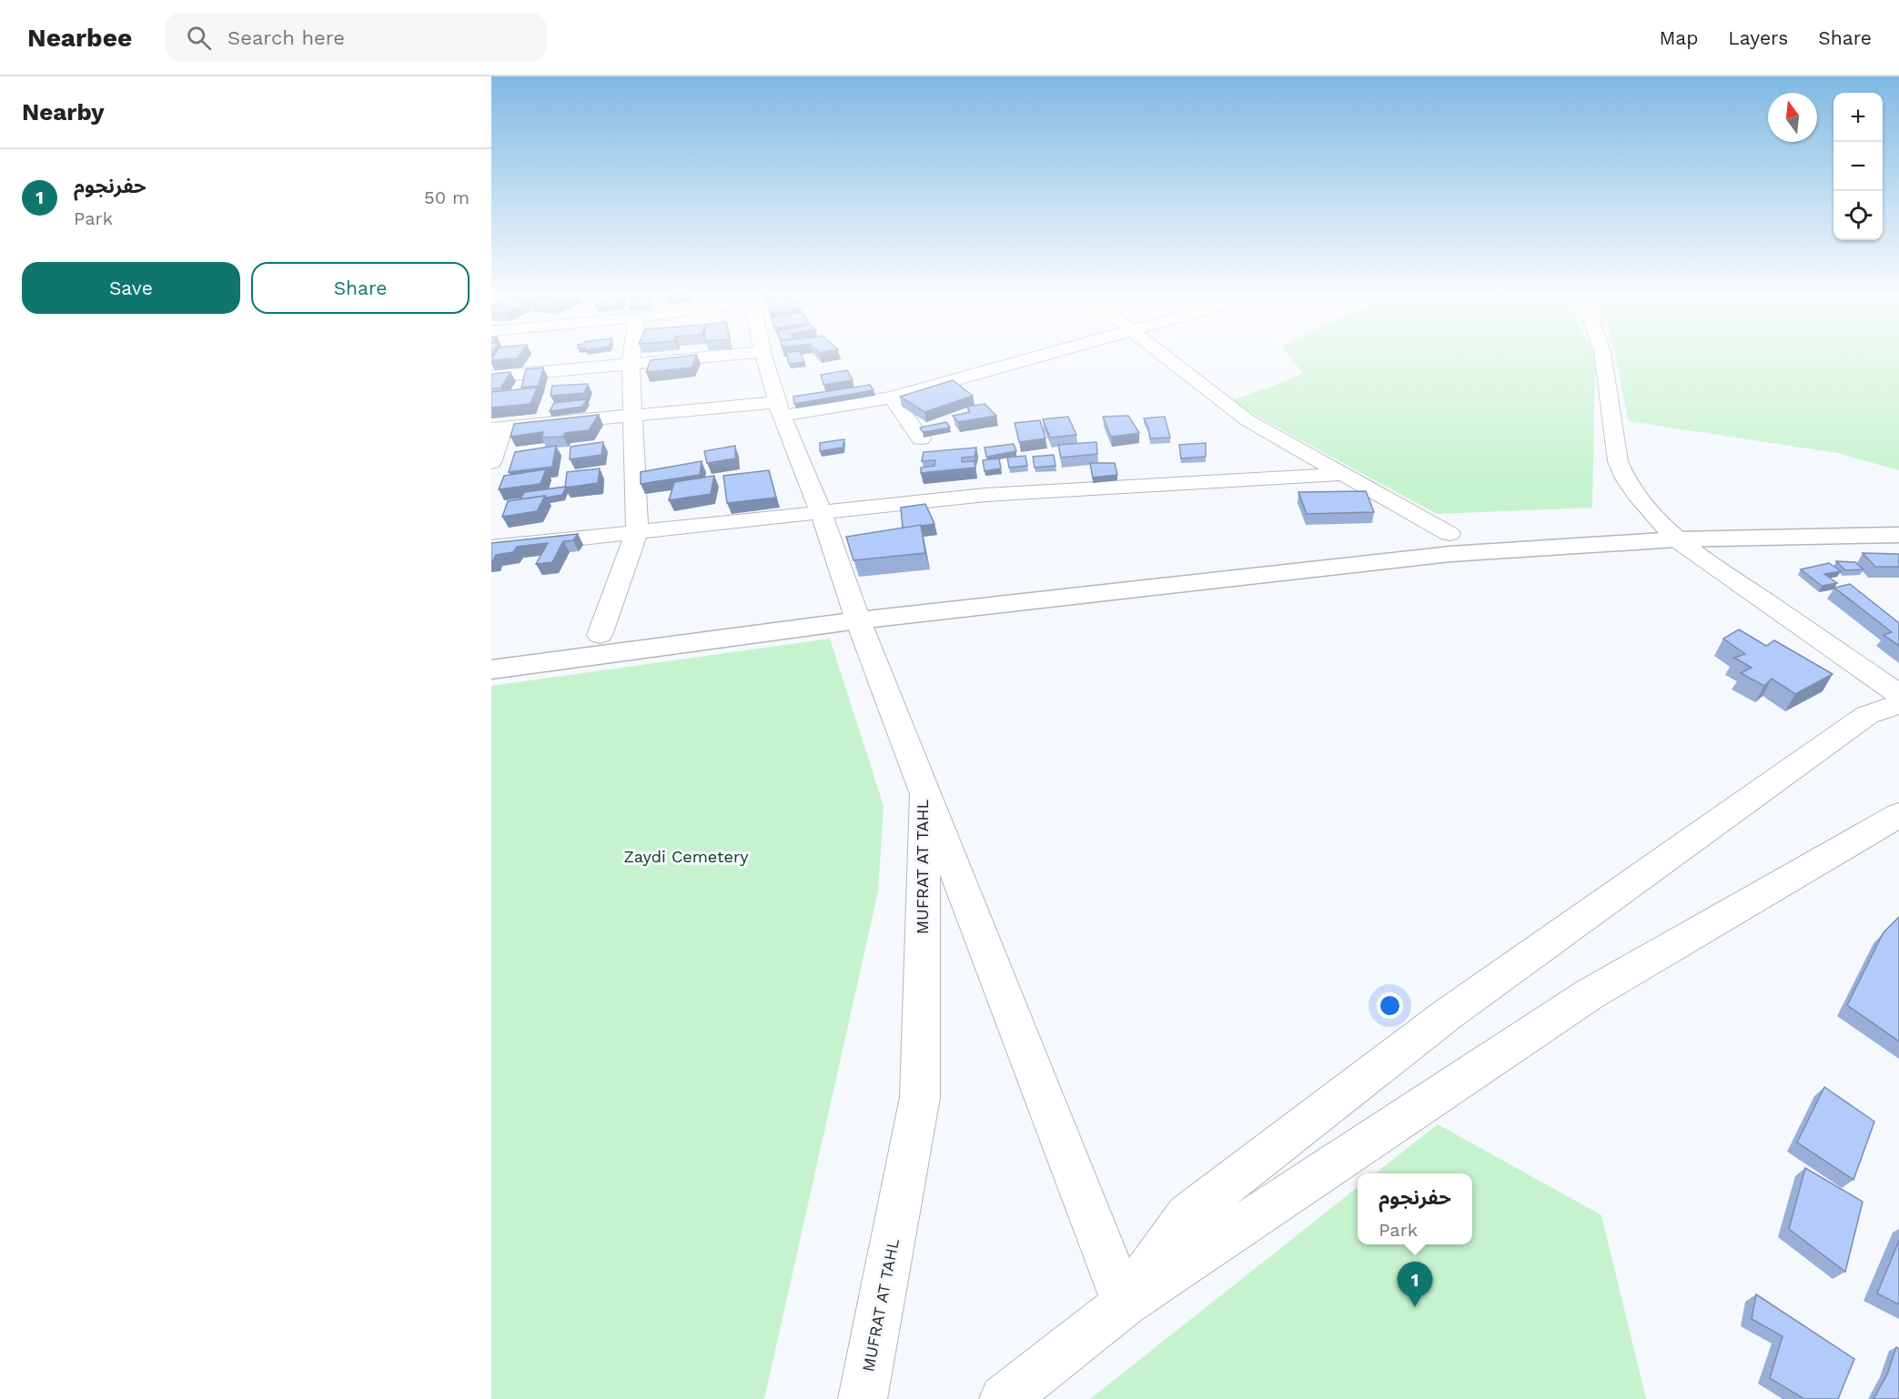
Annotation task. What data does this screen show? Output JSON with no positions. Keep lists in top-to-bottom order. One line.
{"streets":{"street":["MUFRAT AT TAHL"]},"parks":["Zaydi Cemetery"],"north":"top","page":{"header":"Nearbee","search":"Search here","nav":["Map","Layers","Share"],"heading":"Nearby","map_buttons":["+","−"],"list":[{"mark":"1","name":"حفرنجوم","note":"Park","value":"50 m"}],"buttons":["Save","Share"],"popup":["حفرنجوم","Park"],"pins":"1"}}
